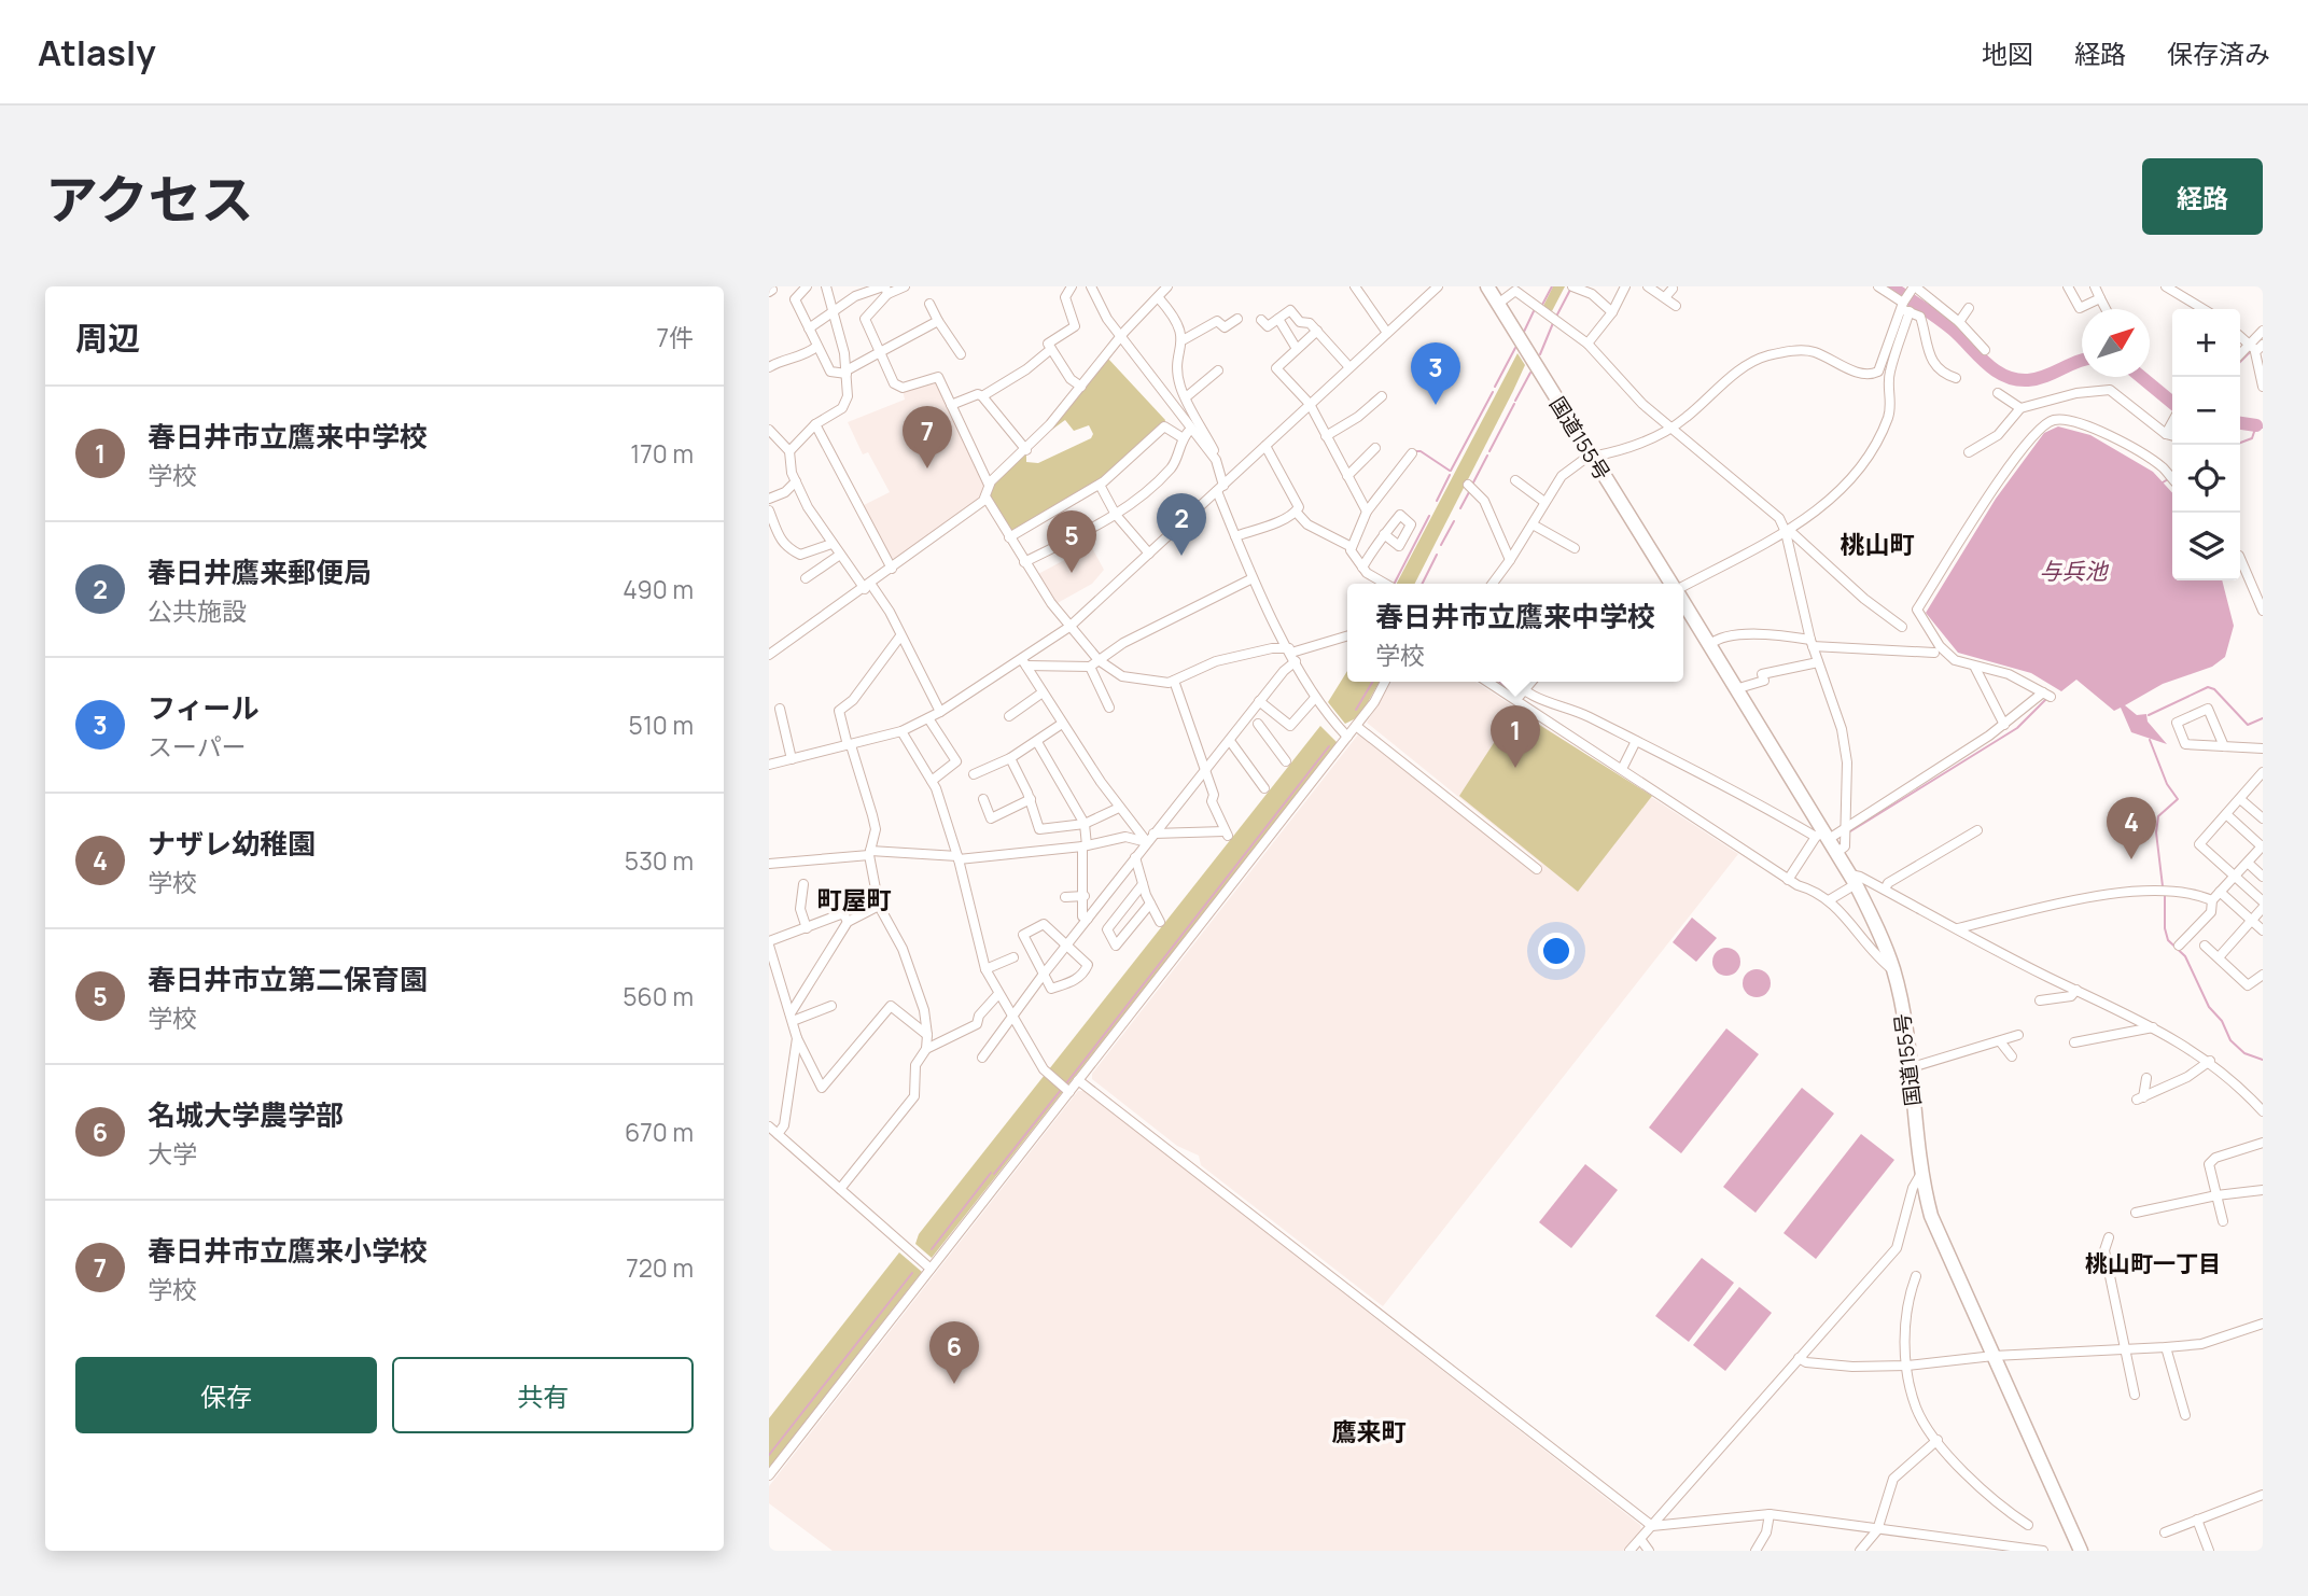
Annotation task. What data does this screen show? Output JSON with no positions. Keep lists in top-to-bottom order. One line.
{"streets":{"highway":["国道155号"]},"districts":["桃山町","町屋町","桃山町一丁目","鷹来町"],"water":["与兵池"],"north":"top right","page":{"header":"Atlasly","nav":["地図","経路","保存済み"],"title":"アクセス","buttons":["経路",["保存","共有"]],"heading":["周辺","7件"],"map_buttons":["+","−"],"pins":["3","7","2","5","1","4","6"],"list":[{"mark":"1","name":"春日井市立鷹来中学校","note":"学校","value":"170 m"},{"mark":"2","name":"春日井鷹来郵便局","note":"公共施設","value":"490 m"},{"mark":"3","name":"フィール","note":"スーパー","value":"510 m"},{"mark":"4","name":"ナザレ幼稚園","note":"学校","value":"530 m"},{"mark":"5","name":"春日井市立第二保育園","note":"学校","value":"560 m"},{"mark":"6","name":"名城大学農学部","note":"大学","value":"670 m"},{"mark":"7","name":"春日井市立鷹来小学校","note":"学校","value":"720 m"}],"popup":["春日井市立鷹来中学校","学校"]}}
